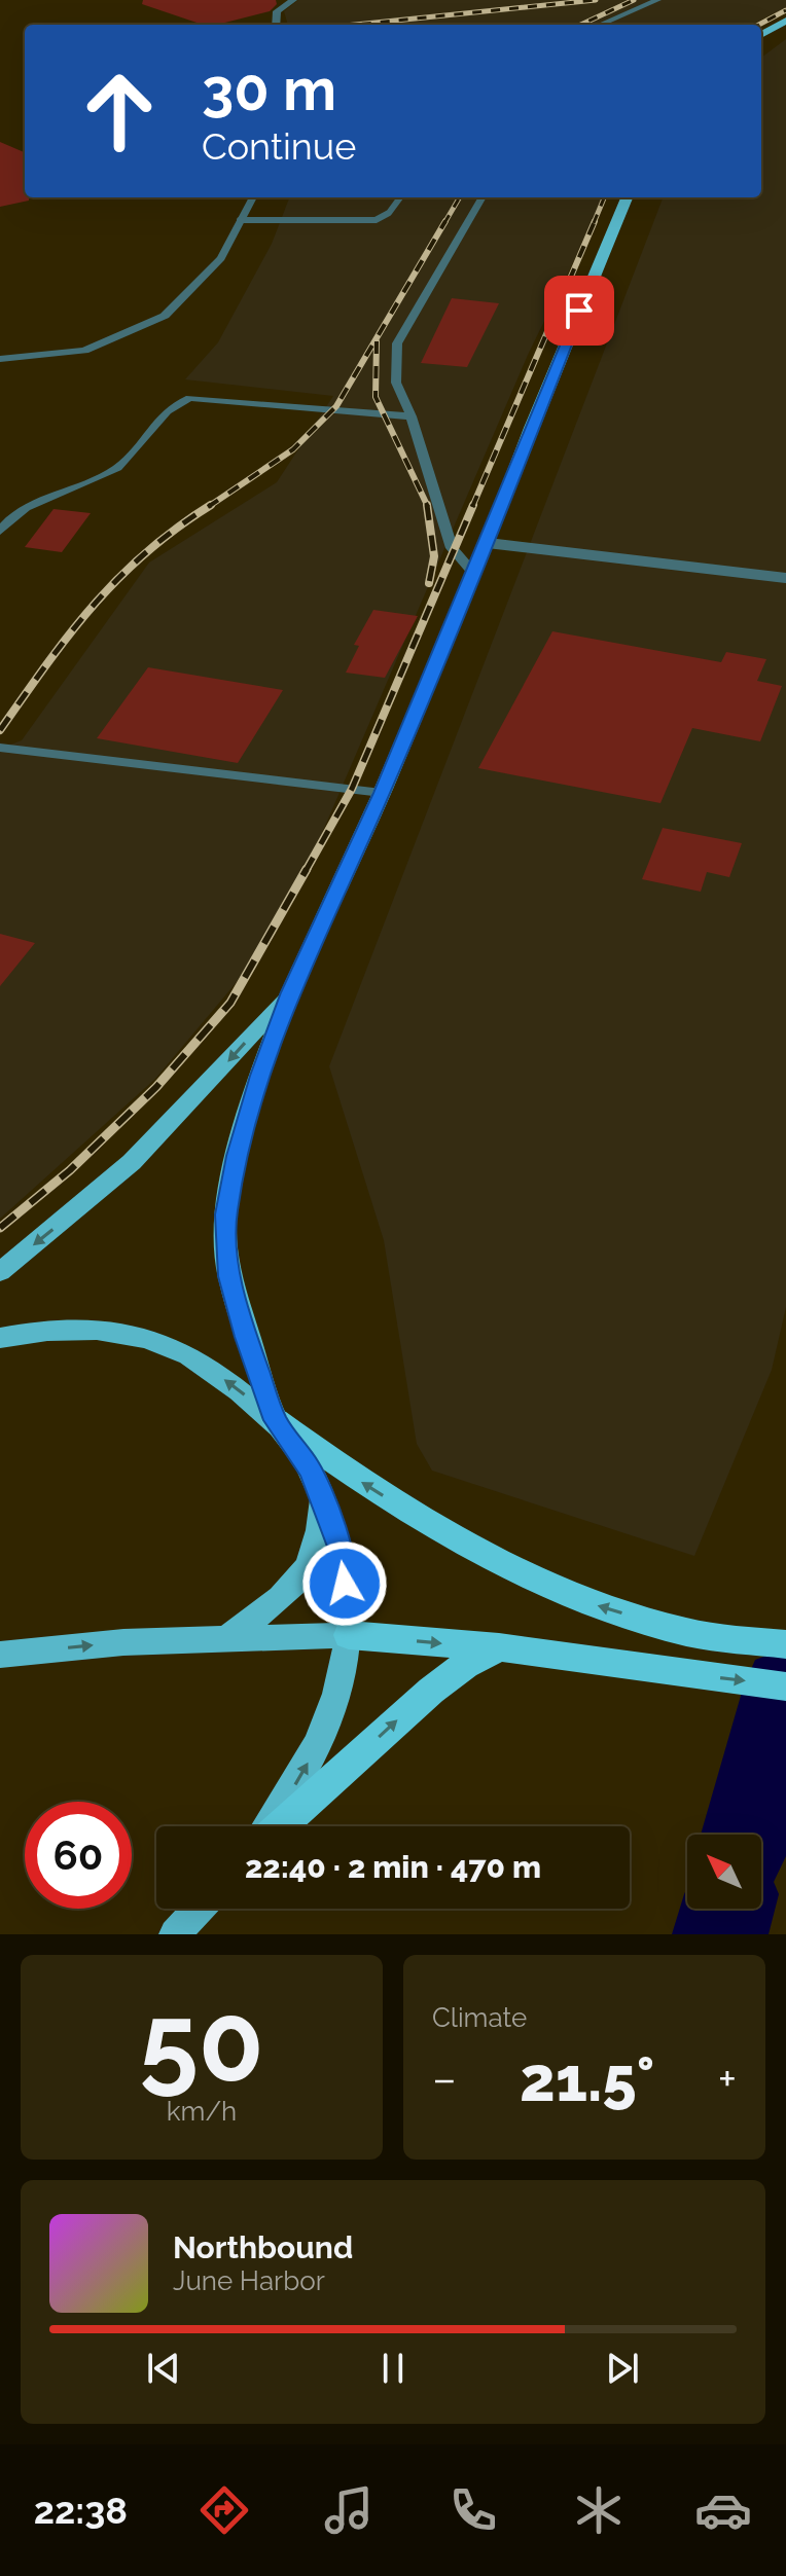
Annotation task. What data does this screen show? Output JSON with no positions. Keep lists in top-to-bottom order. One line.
{"north":"top left","page":{"turn":["30 m","Continue"],"limit":"60","trip":"22:40 · 2 min · 470 m","tile":[["50","km/h"],"Climate"],"heat":["−","21.5°","+"],"song":["Northbound","June Harbor"],"tabs":"22:38"}}
